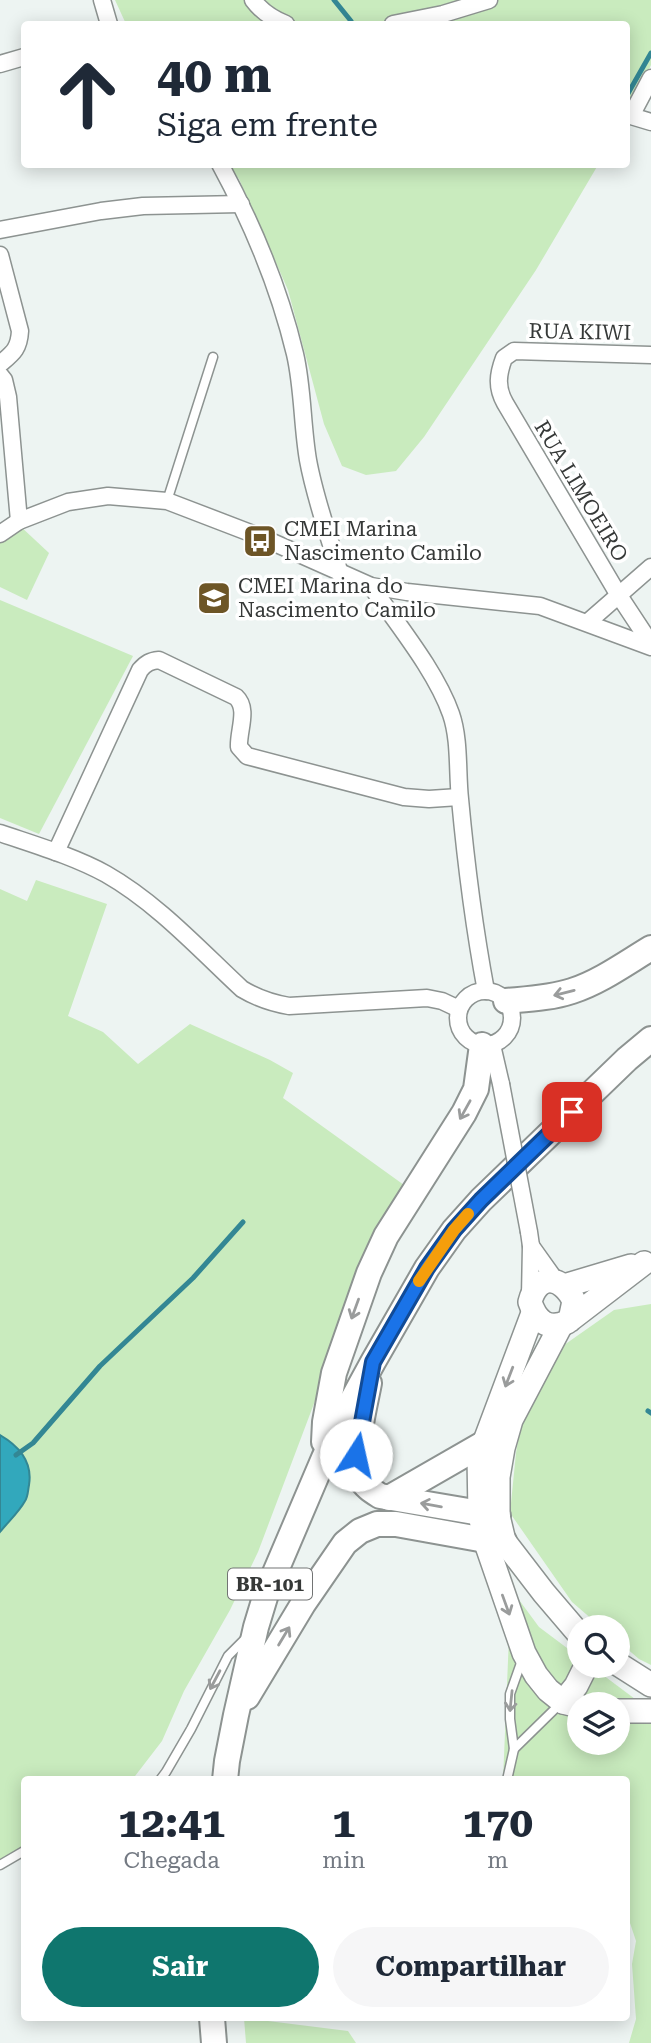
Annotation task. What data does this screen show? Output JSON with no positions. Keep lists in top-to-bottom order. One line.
{"streets":{"main road":["BR-101"],"street":["RUA KIWI","RUA LIMOEIRO"]},"crossings":[["RUA KIWI","RUA LIMOEIRO"]],"places":{"bus stop":["CMEI Marina Nascimento Camilo"],"school or university":["CMEI Marina do Nascimento Camilo"]},"page":{"turn":["40 m","Siga em frente"],"eta":["12:41","Chegada","1","min","170","m"],"buttons":["Sair","Compartilhar"]}}
